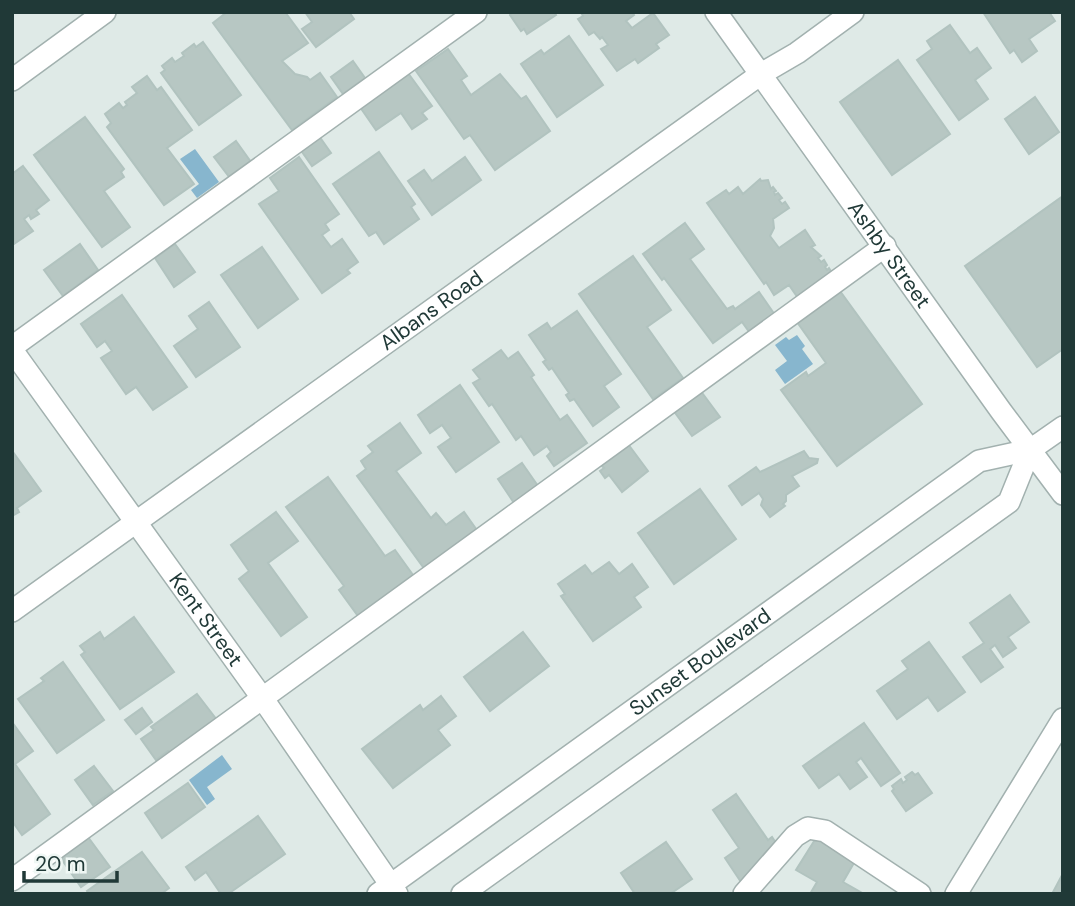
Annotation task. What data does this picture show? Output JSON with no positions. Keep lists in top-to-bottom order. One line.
{"streets":{"street":["Ashby Street","Albans Road","Kent Street","Sunset Boulevard"]},"crossings":[["Ashby Street","Albans Road"],["Ashby Street","Sunset Boulevard"],["Albans Road","Kent Street"],["Kent Street","Sunset Boulevard"]],"scale_bar":"20 m"}
